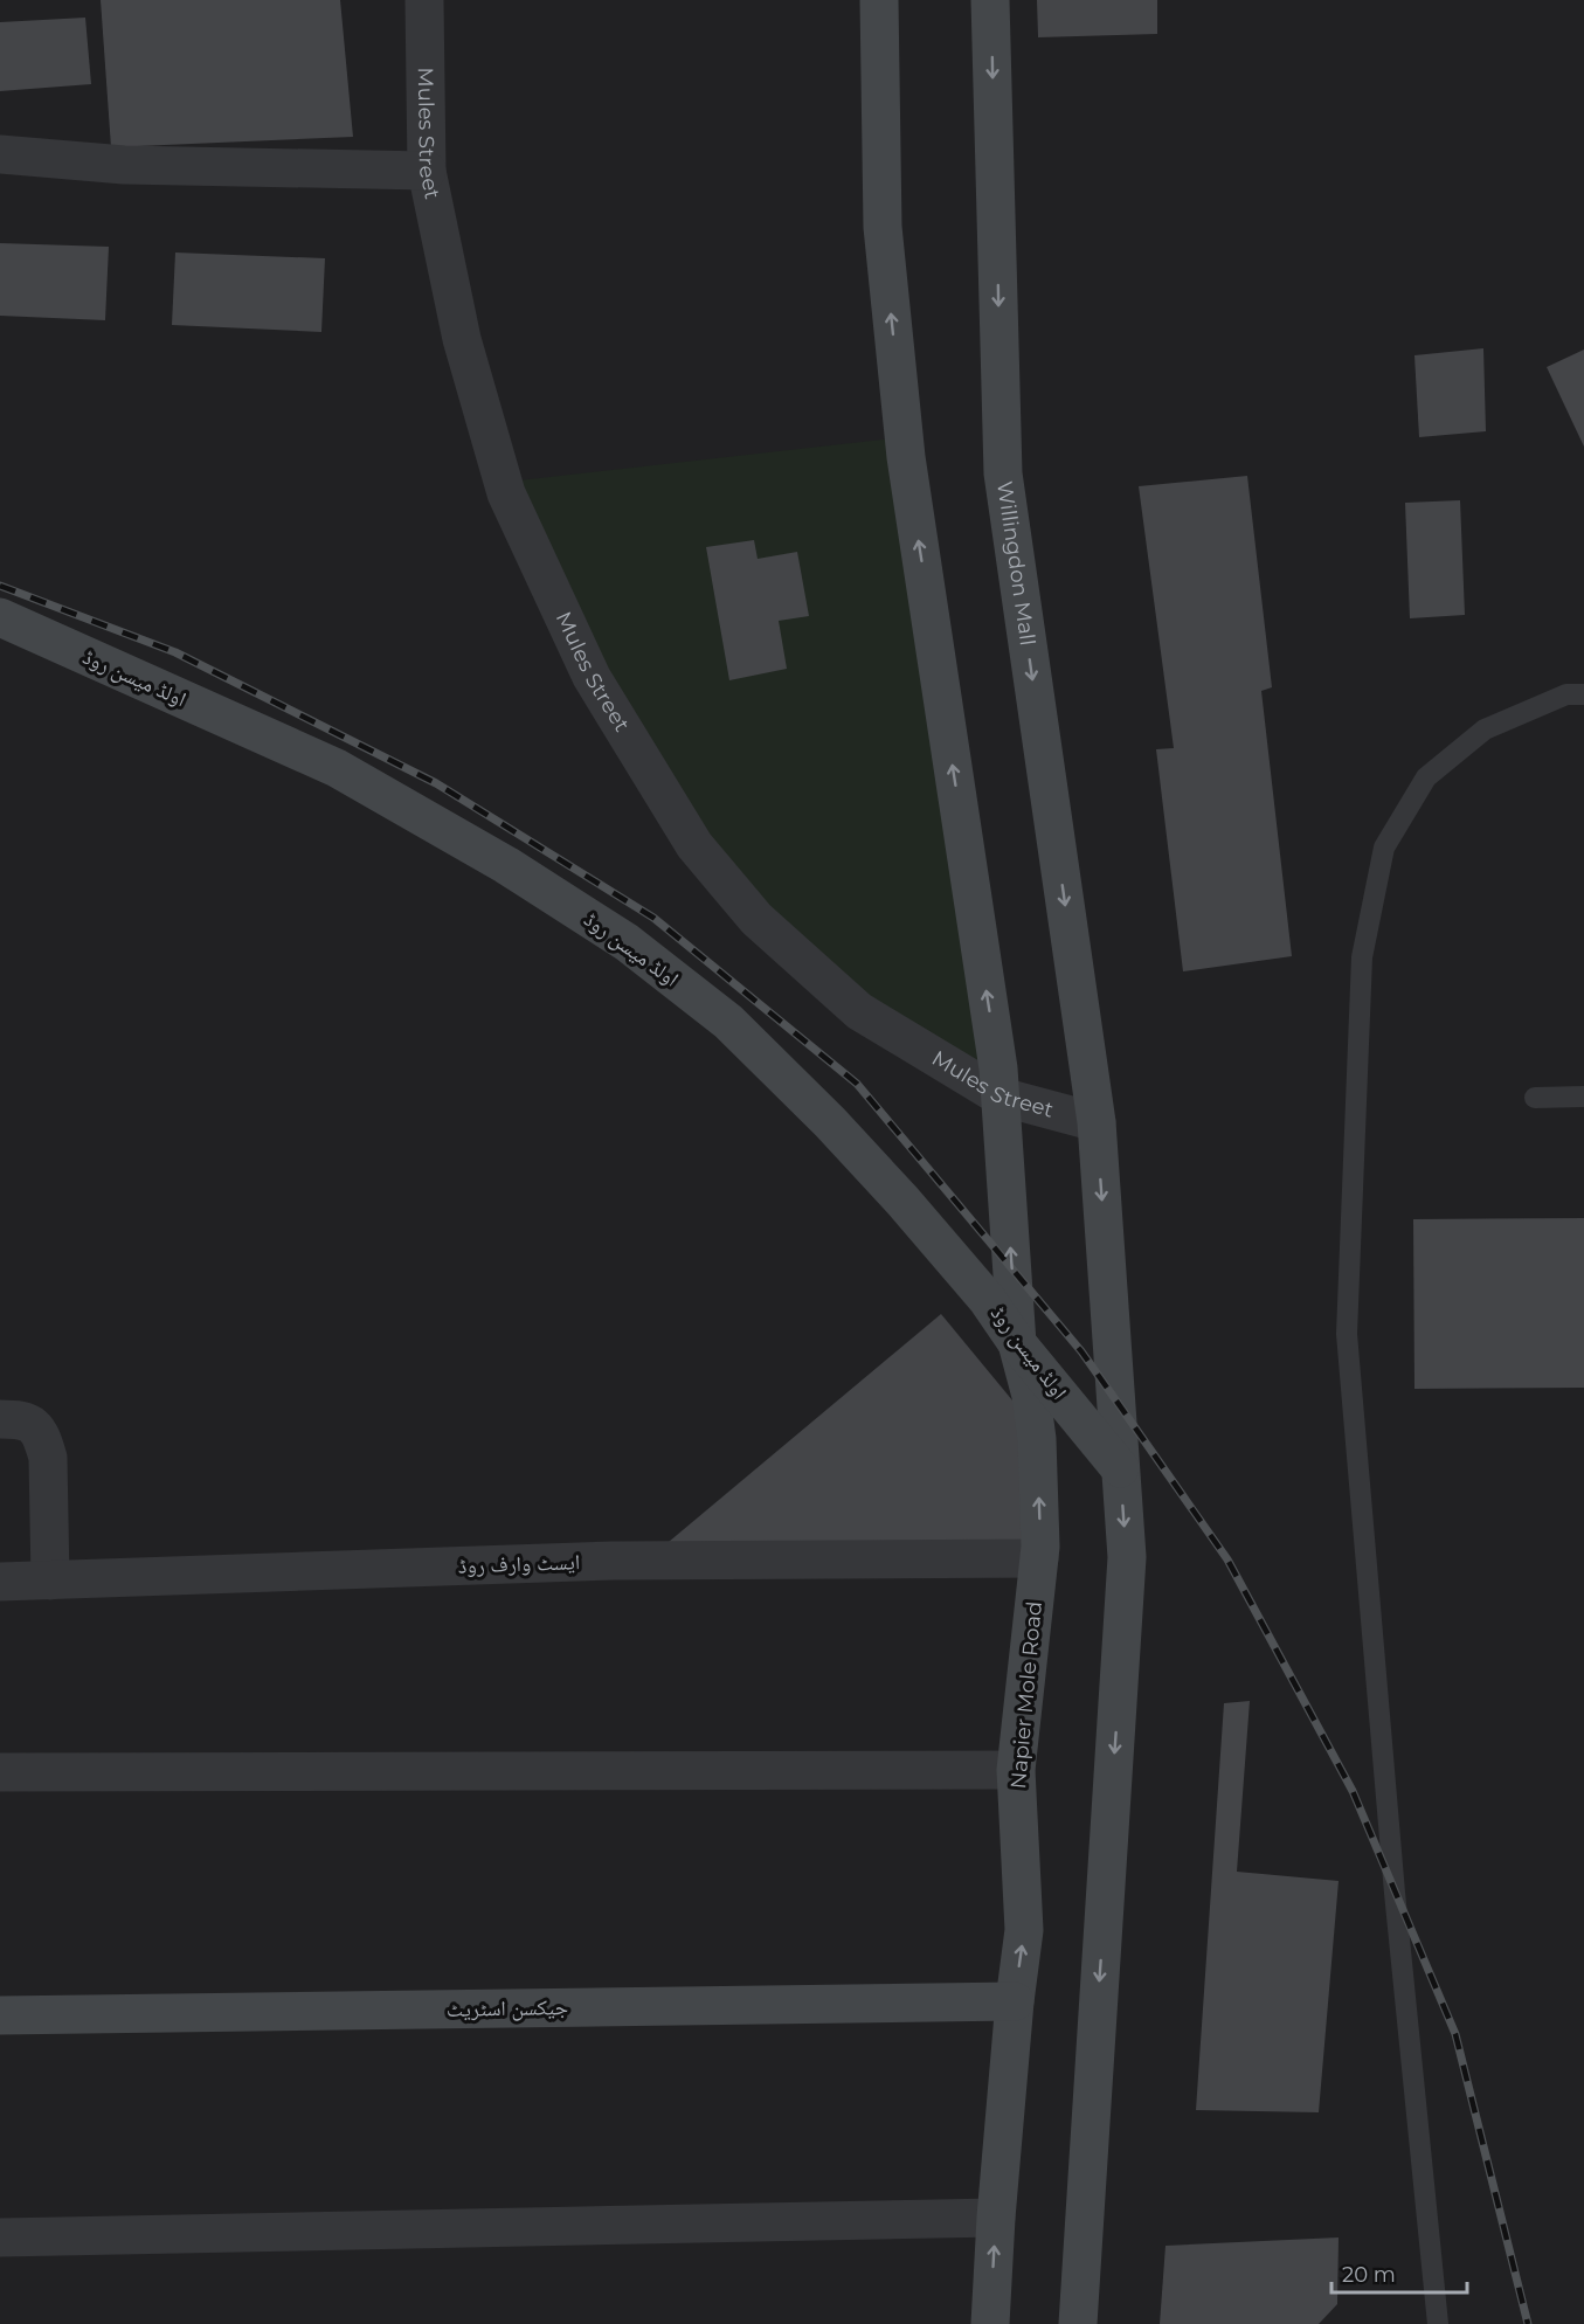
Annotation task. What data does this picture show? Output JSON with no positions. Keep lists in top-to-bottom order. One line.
{"streets":{"main road":["Willingdon Mall","اولڈ میسن روڈ","Napier Mole Road","جیکسن اسٹریٹ"],"street":["Mules Street","ایسٹ وارف روڈ"]},"crossings":[["Mules Street","Willingdon Mall"],["Mules Street","Napier Mole Road"],["اولڈ میسن روڈ","Napier Mole Road"],["ایسٹ وارف روڈ","Napier Mole Road"],["Napier Mole Road","جیکسن اسٹریٹ"]],"scale_bar":"20 m"}
